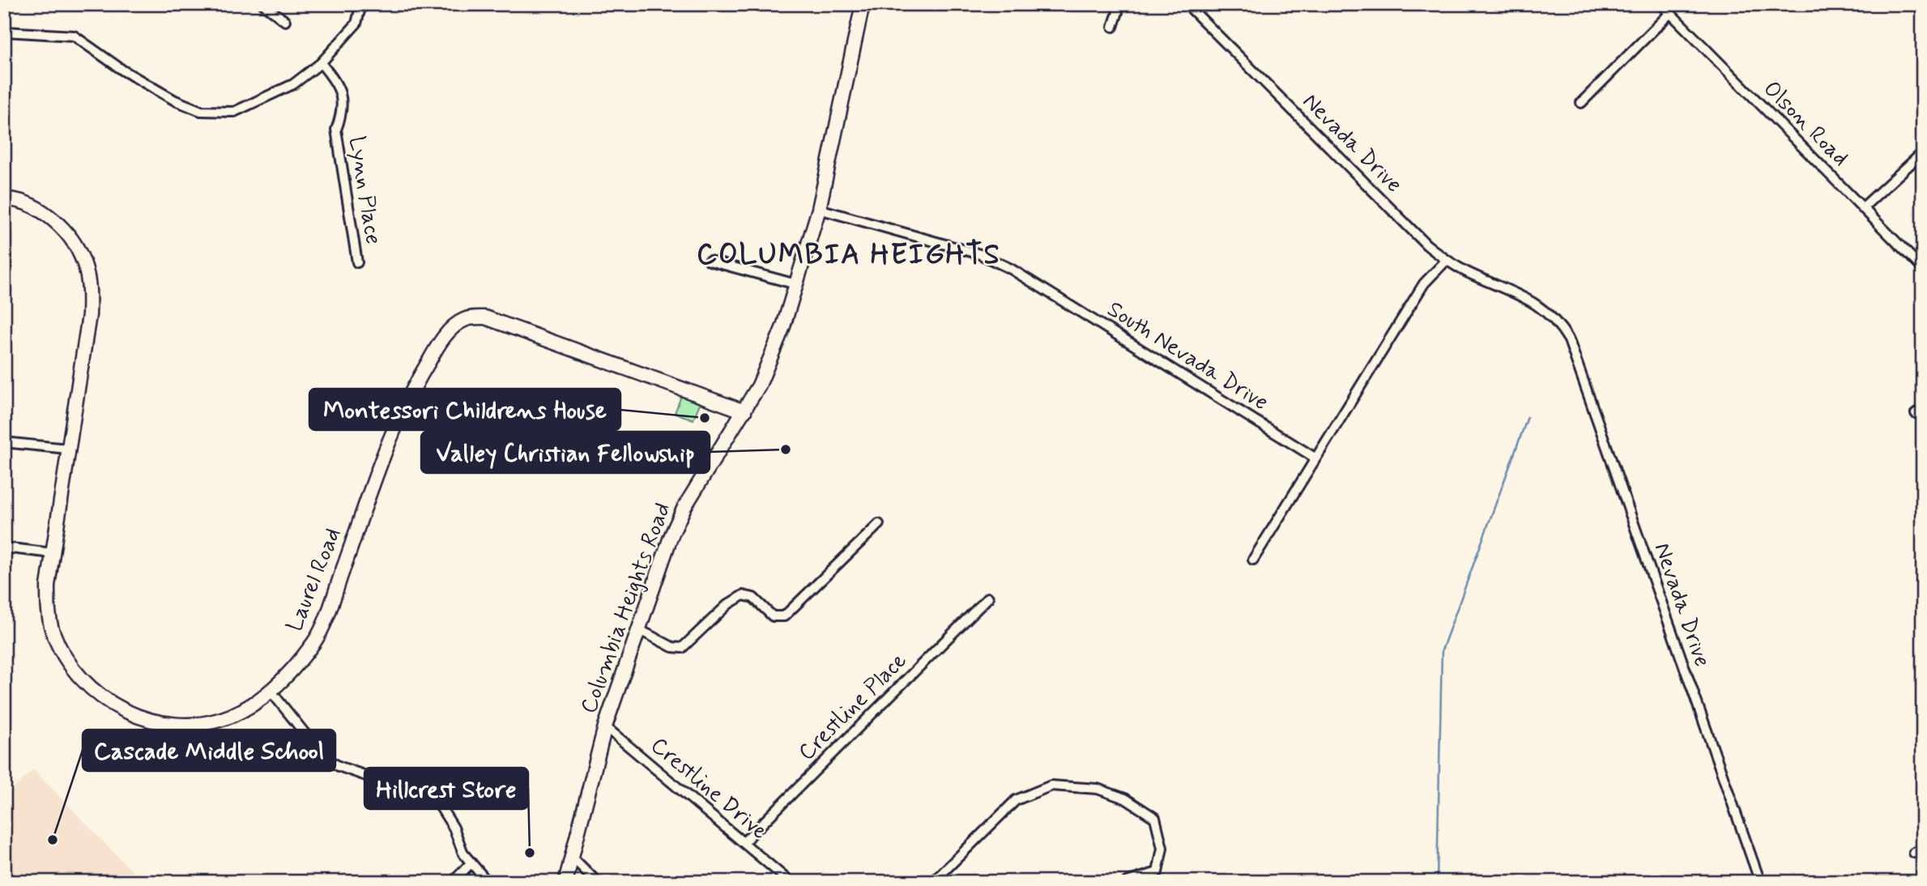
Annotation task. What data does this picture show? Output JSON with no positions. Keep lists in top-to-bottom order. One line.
{"streets":{"street":["Olson Road","Nevada Drive","Lynn Place","South Nevada Drive","Laurel Road","Columbia Heights Road","Crestline Place","Crestline Drive"]},"crossings":[["South Nevada Drive","Columbia Heights Road"],["Laurel Road","Columbia Heights Road"],["Columbia Heights Road","Crestline Drive"],["Crestline Place","Crestline Drive"]],"districts":["COLUMBIA HEIGHTS"],"places":["Montessori Childrens House","Valley Christian Fellowship","Cascade Middle School","Hillcrest Store"]}
